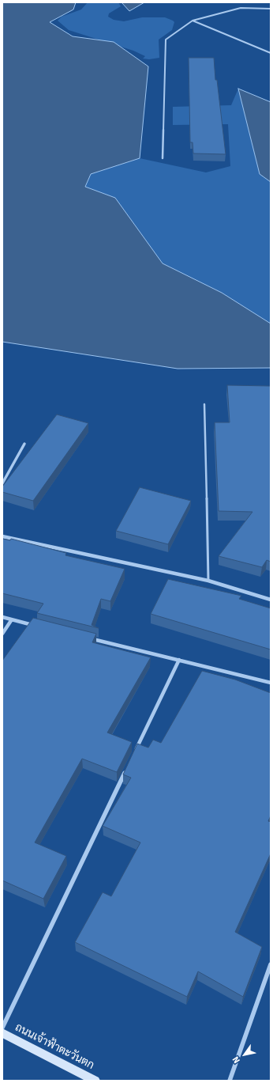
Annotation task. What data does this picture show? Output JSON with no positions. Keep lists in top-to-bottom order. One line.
{"streets":{"main road":["ถนนเจ้าฟ้าตะวันตก"]},"north":"bottom left"}
